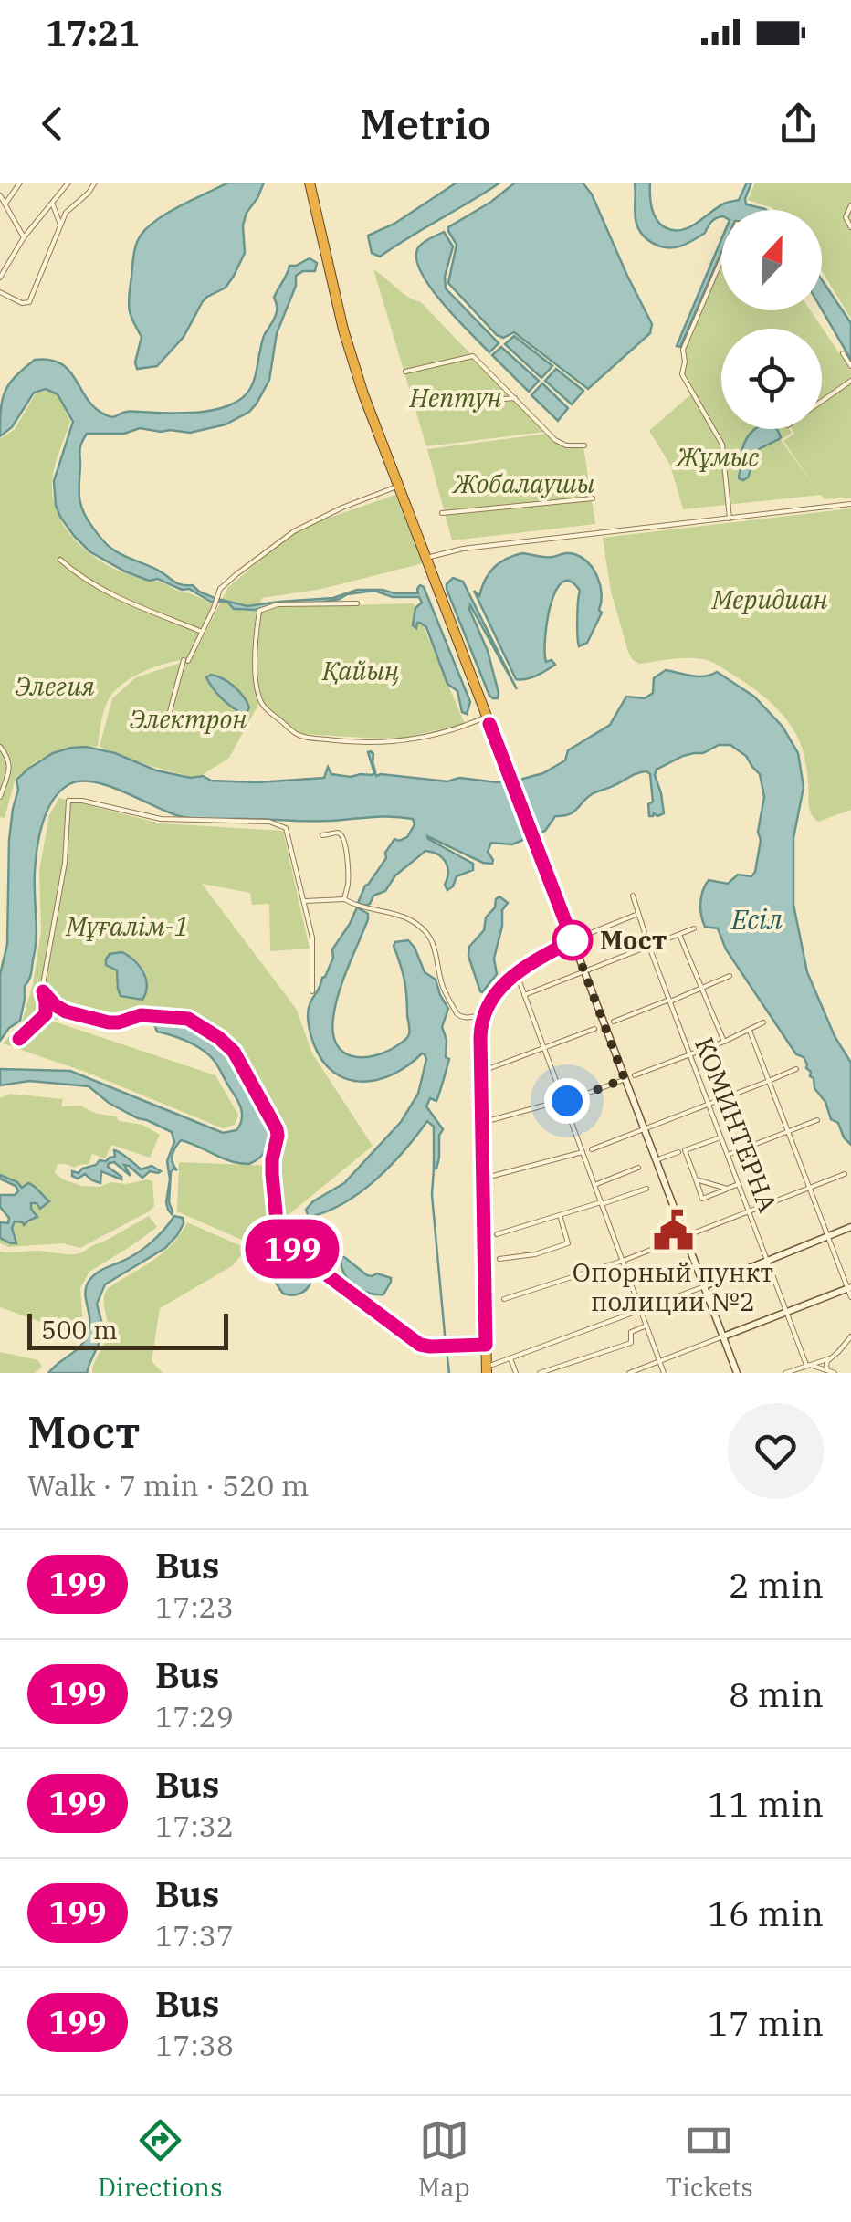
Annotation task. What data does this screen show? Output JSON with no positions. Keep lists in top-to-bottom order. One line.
{"streets":{"street":["КОМИНТЕРНА"]},"water":["Есіл"],"parks":["Нептун","Жұмыс","Жобалаушы","Меридиан","Қайың","Элегия","Электрон","Мұғалім-1"],"places":{"other":["Мост"],"public building":["Опорный пункт полиции №2"]},"lines":["bus line 199"],"scale_bar":"500 m","north":"top","page":{"status":"17:21","header":"Metrio","on_map":"199","scale":"500 m","heading":["Мост","Walk · 7 min · 520 m"],"list":[{"mark":"199","name":"Bus","note":"17:23","value":"2 min"},{"mark":"199","name":"Bus","note":"17:29","value":"8 min"},{"mark":"199","name":"Bus","note":"17:32","value":"11 min"},{"mark":"199","name":"Bus","note":"17:37","value":"16 min"},{"mark":"199","name":"Bus","note":"17:38","value":"17 min"}],"tabs":["Directions","Map","Tickets"]}}
